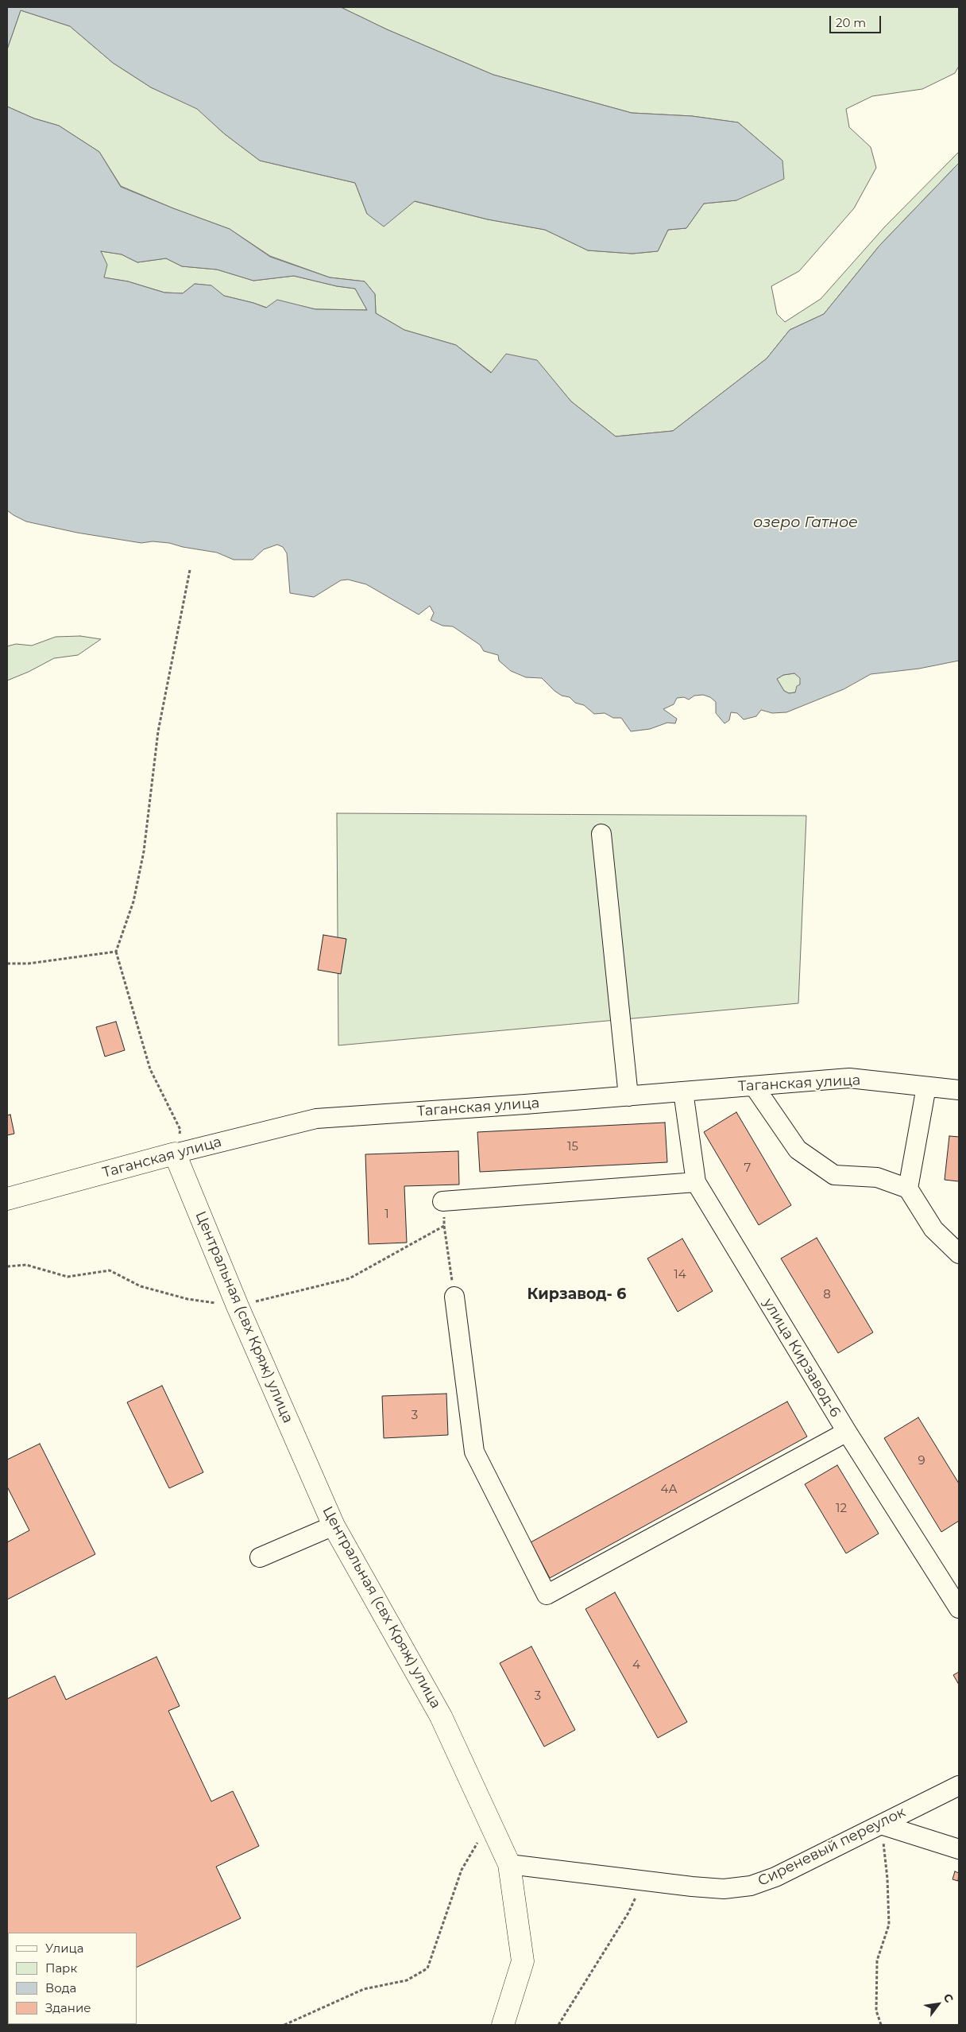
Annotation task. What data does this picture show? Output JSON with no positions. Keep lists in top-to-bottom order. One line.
{"streets":{"main road":["Таганская улица","Центральная (свх Кряж) улица"],"street":["улица Кирзавод-6","Сиреневый переулок"]},"crossings":[["Таганская улица","Центральная (свх Кряж) улица"],["Таганская улица","улица Кирзавод-6"],["Центральная (свх Кряж) улица","Сиреневый переулок"]],"districts":["Кирзавод- 6"],"water":["озеро Гатное"],"house_numbers":["15","7","1","14","8","3","9","4А","12","4","3"],"legend":["Улица","Парк","Вода","Здание"],"scale_bar":"20 m","north":"top right"}
